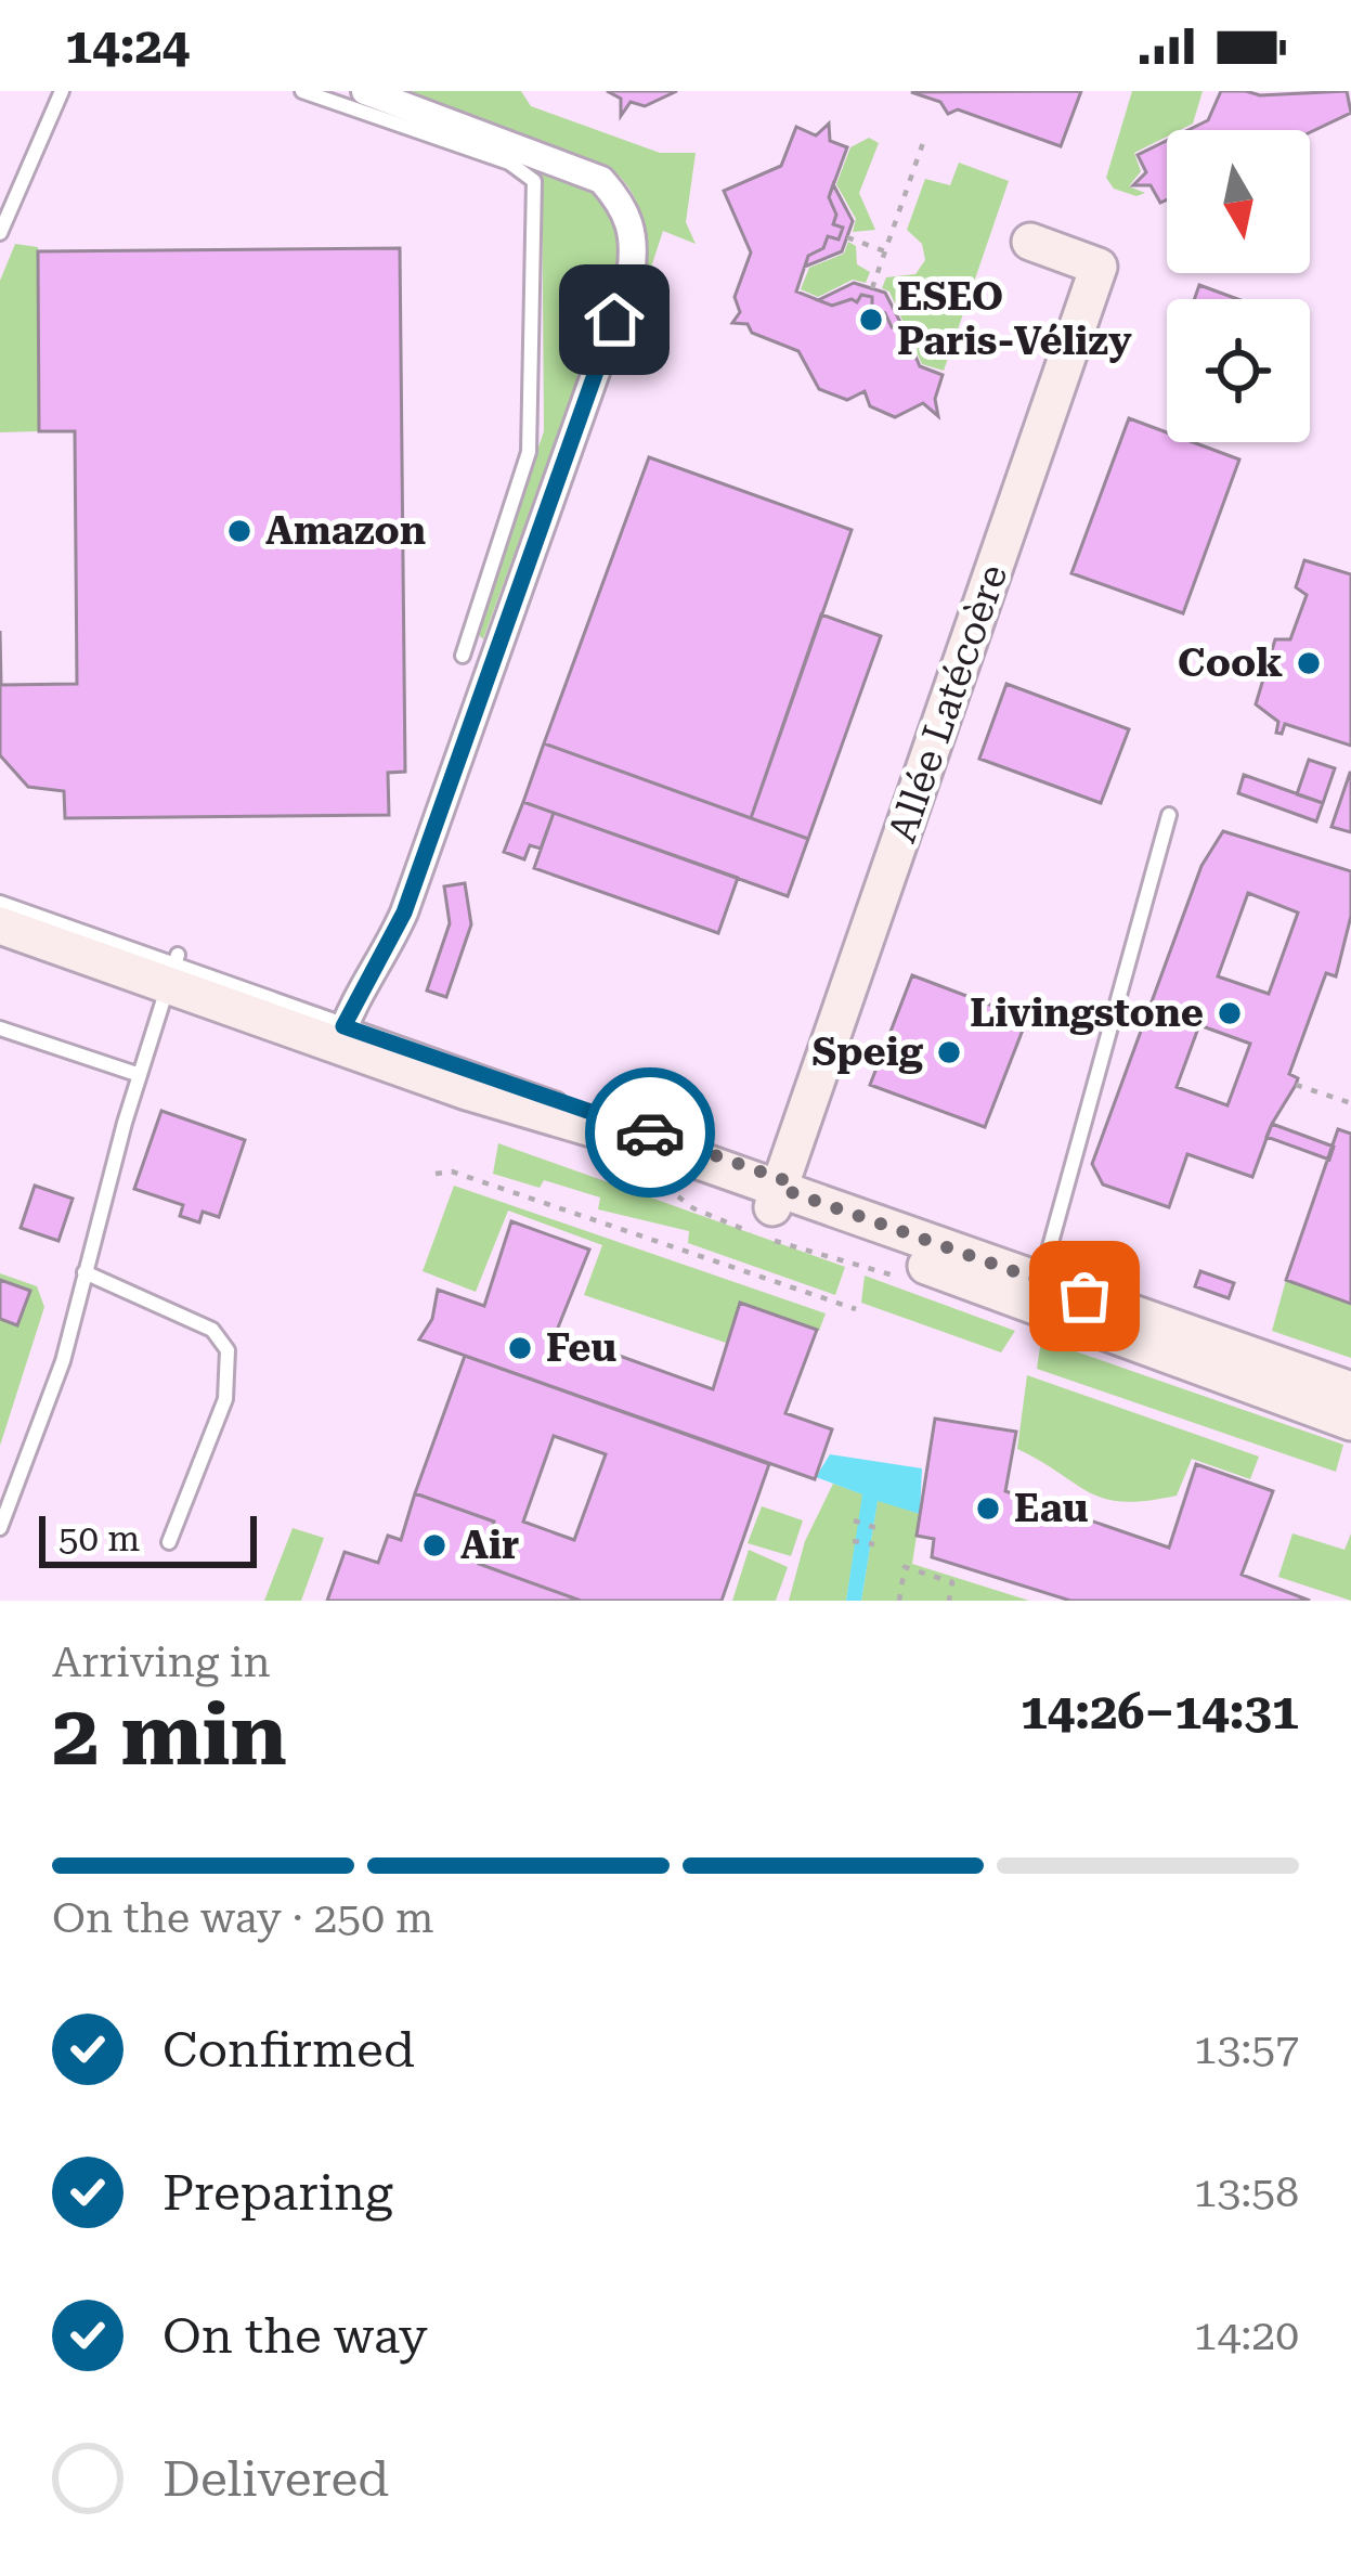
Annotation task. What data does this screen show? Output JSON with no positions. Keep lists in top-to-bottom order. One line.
{"streets":{"street":["Allée Latécoère"]},"places":["ESEO Paris-Vélizy","Amazon","Cook","Livingstone","Speig","Feu","Eau","Air"],"scale_bar":"50 m","north":"bottom","page":{"status":"14:24","scale":"50 m","heading":["2 min","Arriving in","14:26–14:31"],"bar":"On the way · 250 m","list":[["Confirmed","13:57"],["Preparing","13:58"],["On the way","14:20"],"Delivered"]}}
